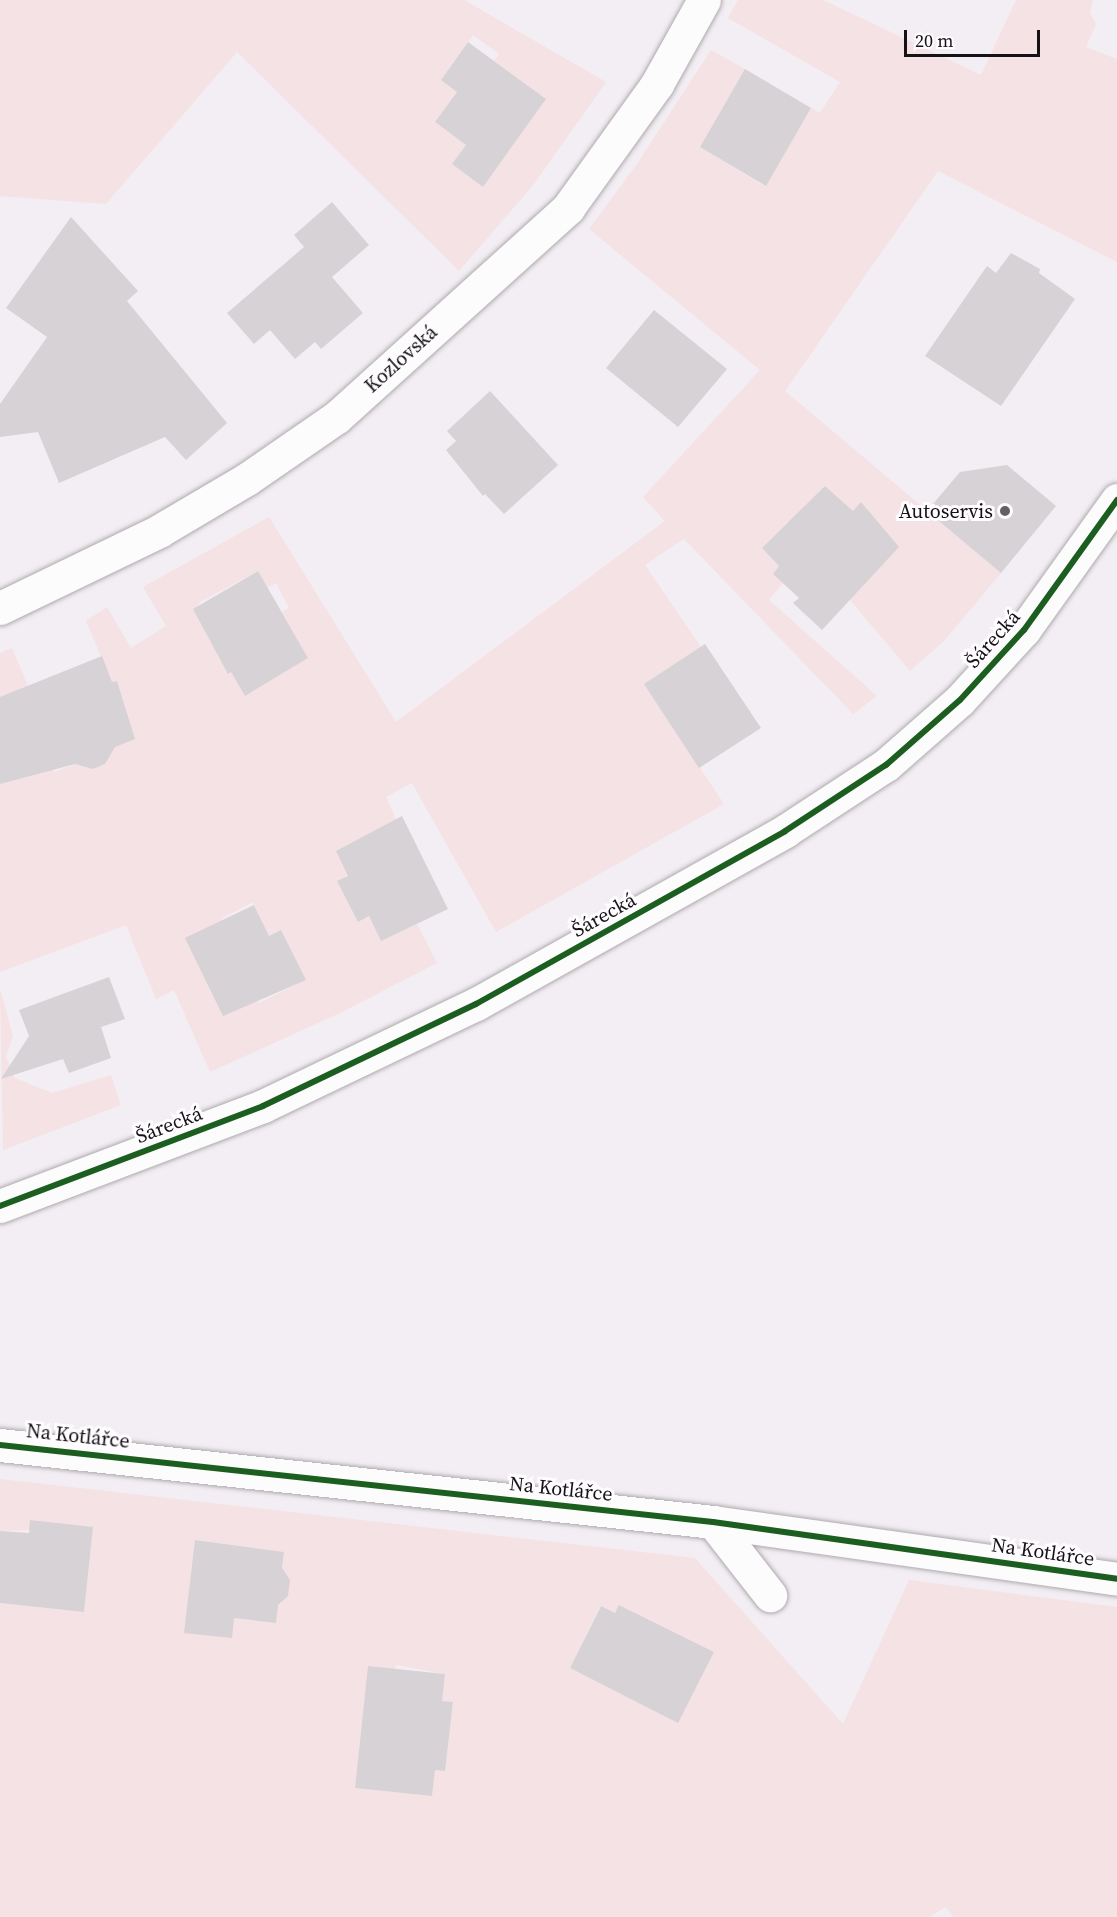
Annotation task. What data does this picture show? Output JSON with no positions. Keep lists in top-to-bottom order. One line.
{"streets":{"street":["Kozlovská","Šárecká","Na Kotlářce"]},"places":["Autoservis"],"scale_bar":"20 m"}
